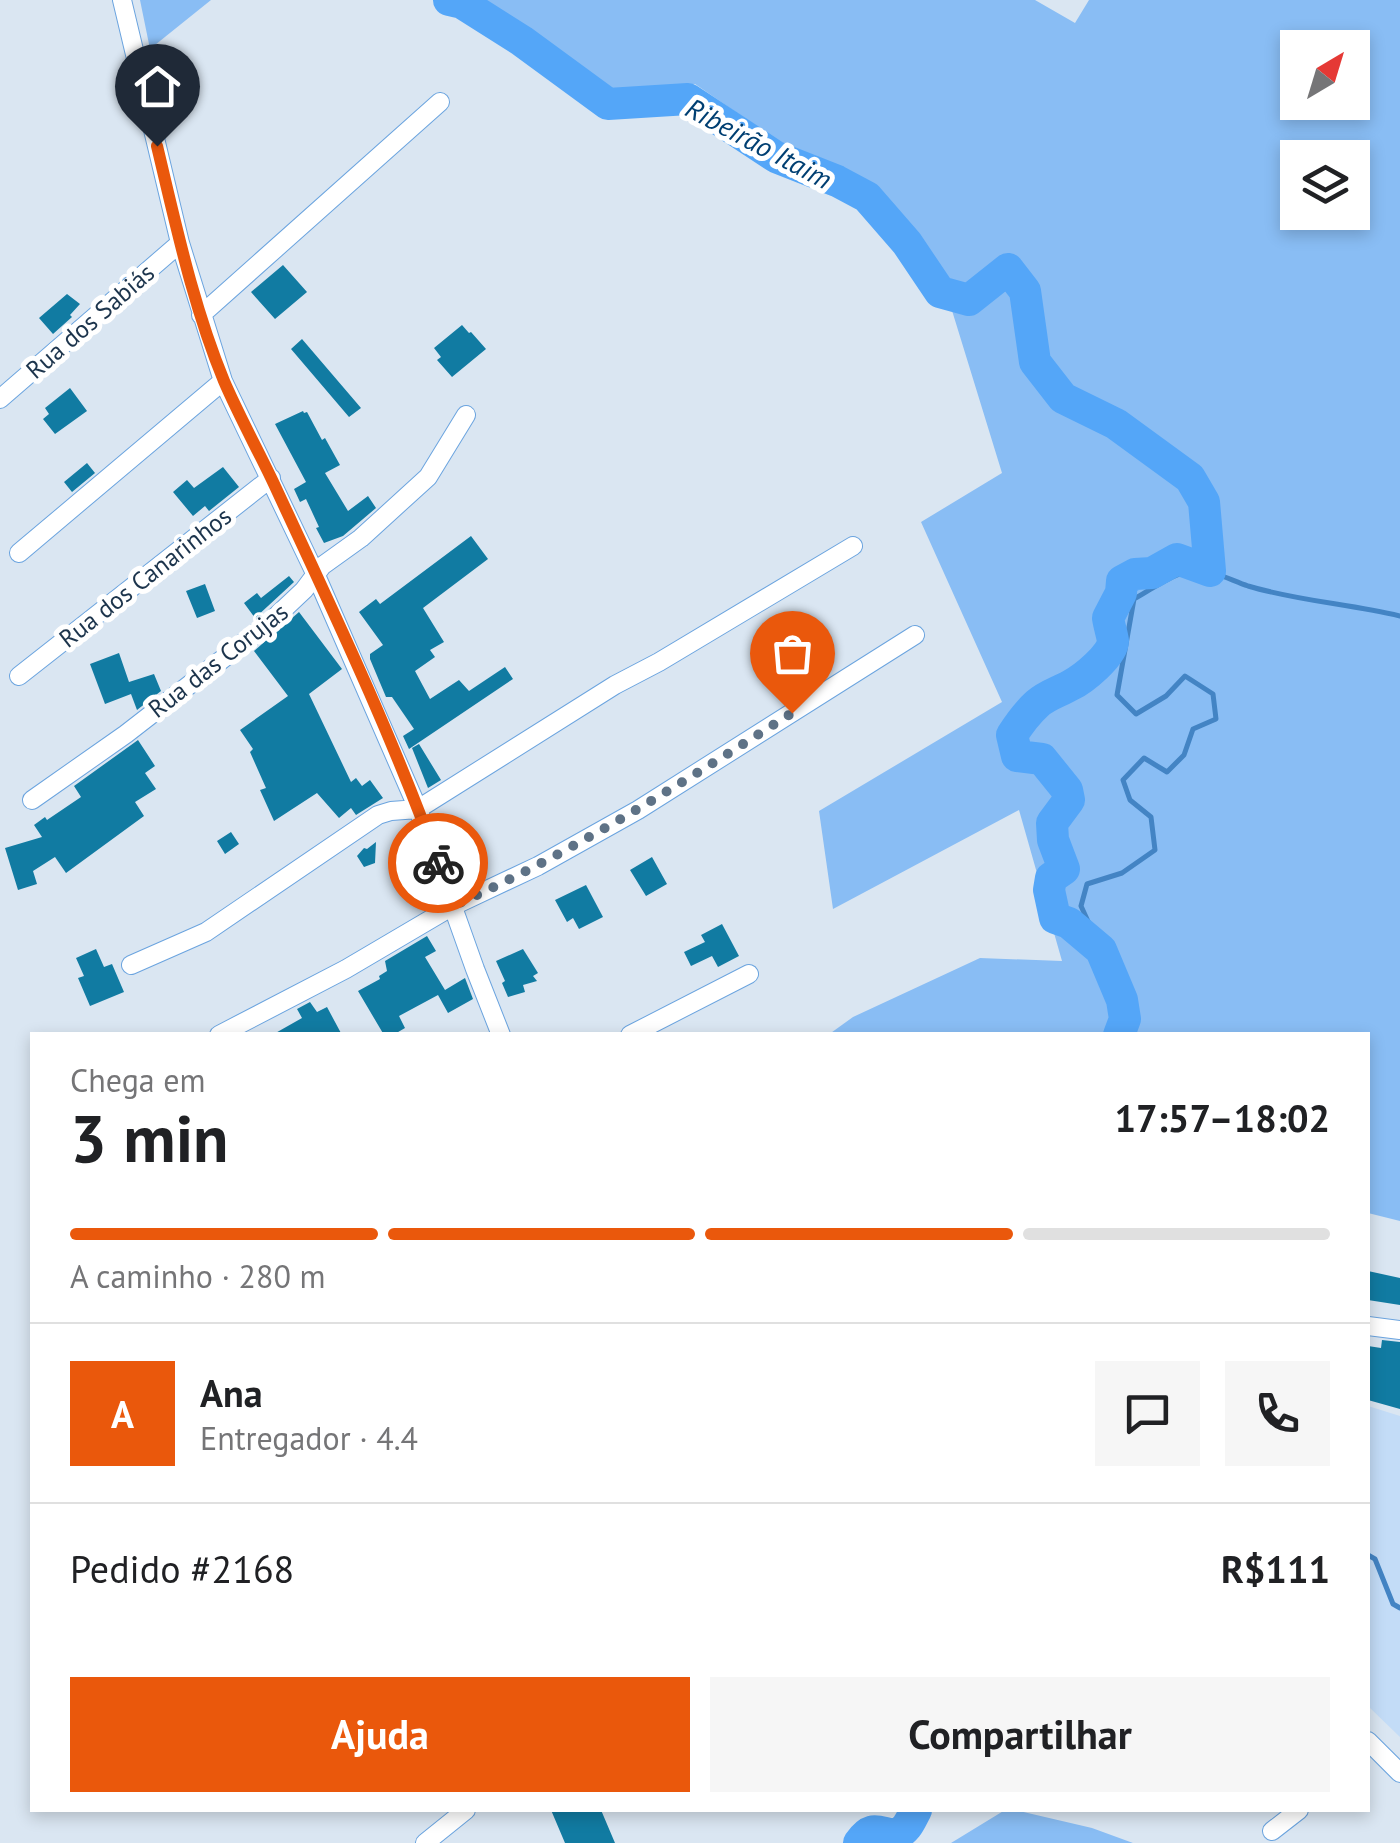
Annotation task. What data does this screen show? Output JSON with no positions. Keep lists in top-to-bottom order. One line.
{"streets":{"street":["Rua dos Sabiás","Rua dos Canarinhos","Rua das Corujas"]},"water":["Ribeirão Itaim"],"north":"top right","page":{"heading":["3 min","Chega em","17:57–18:02"],"panel":["Ana","Entregador · 4.4","Pedido #2168","R$111"],"bar":"A caminho · 280 m","round":"A","buttons":["Ajuda","Compartilhar"]}}
